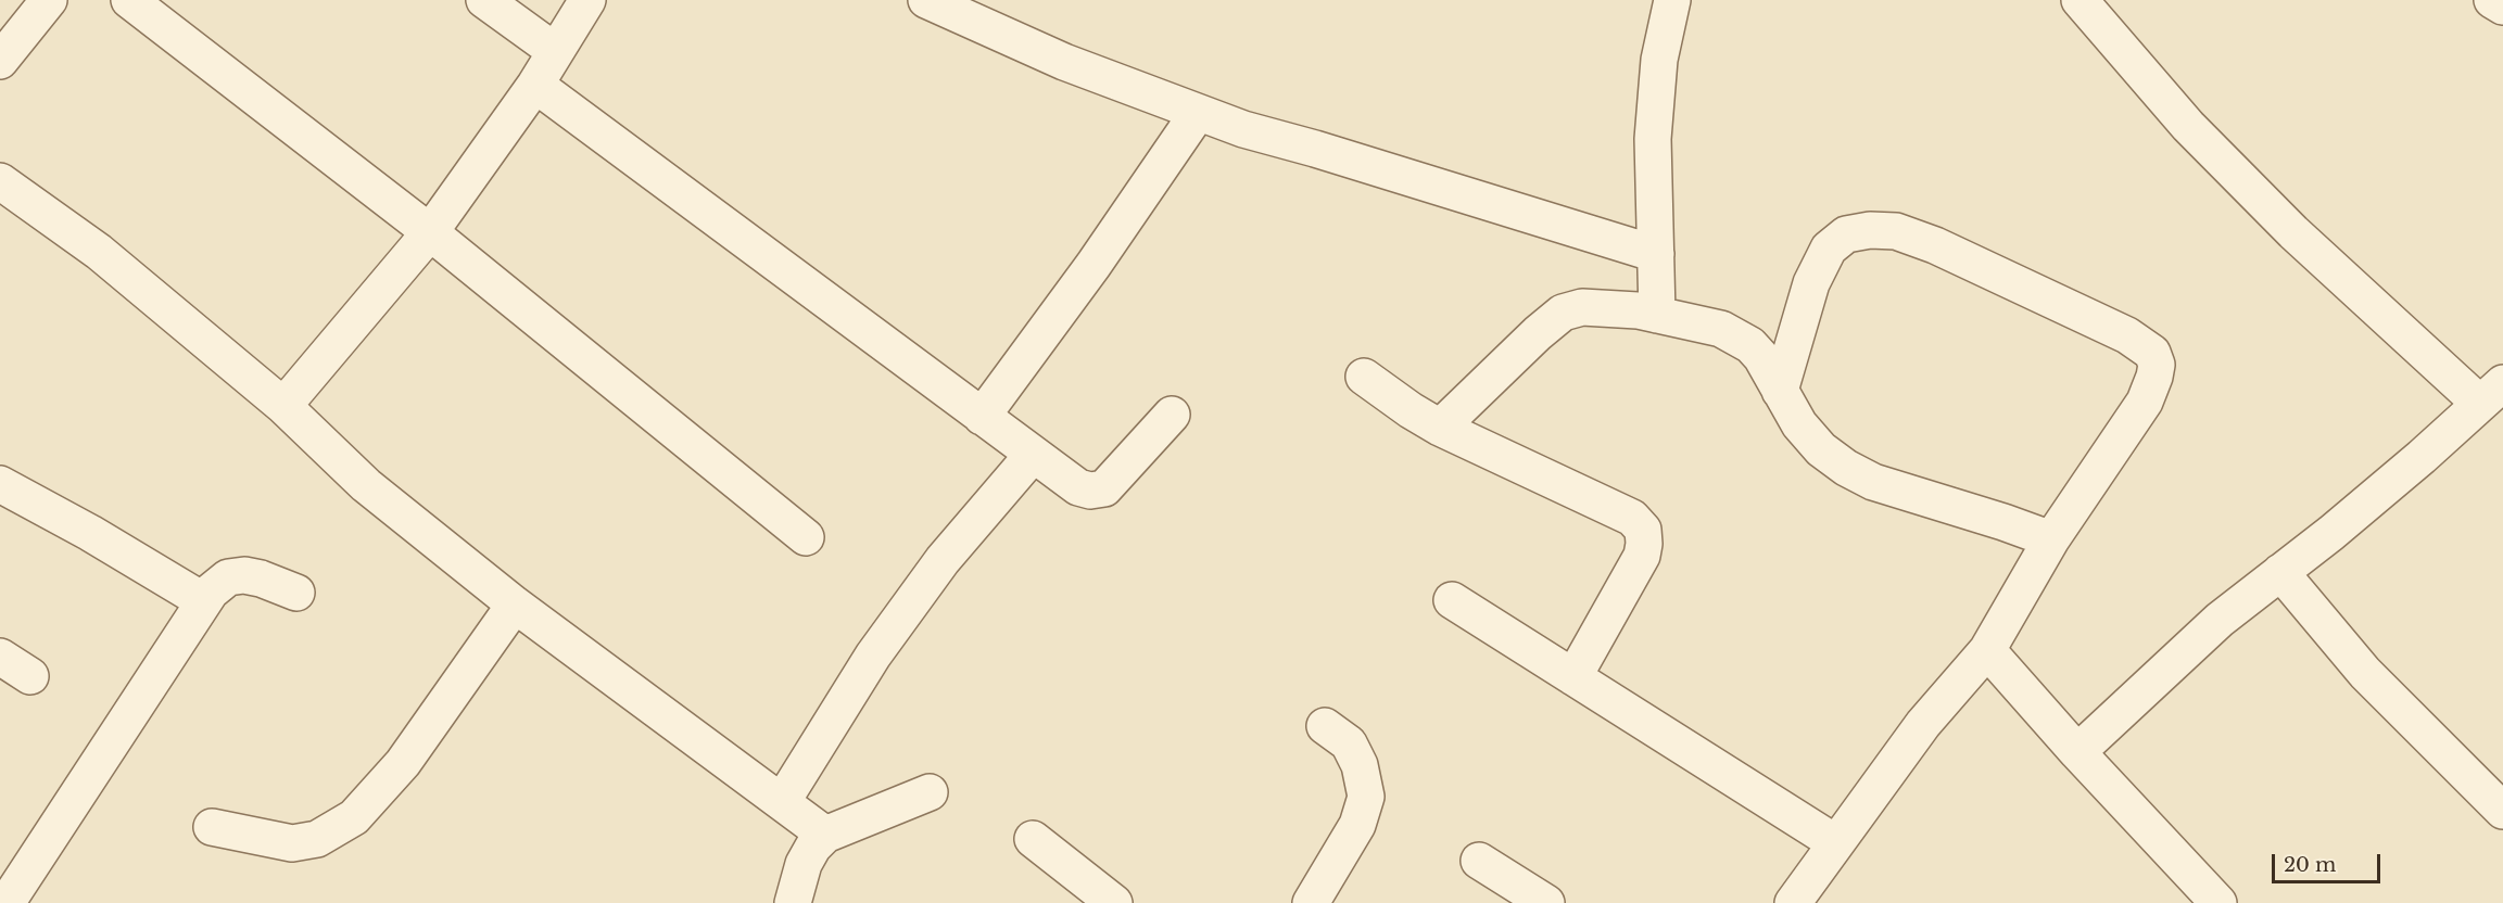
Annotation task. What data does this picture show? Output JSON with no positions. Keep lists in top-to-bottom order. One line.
{"scale_bar":"20 m"}
